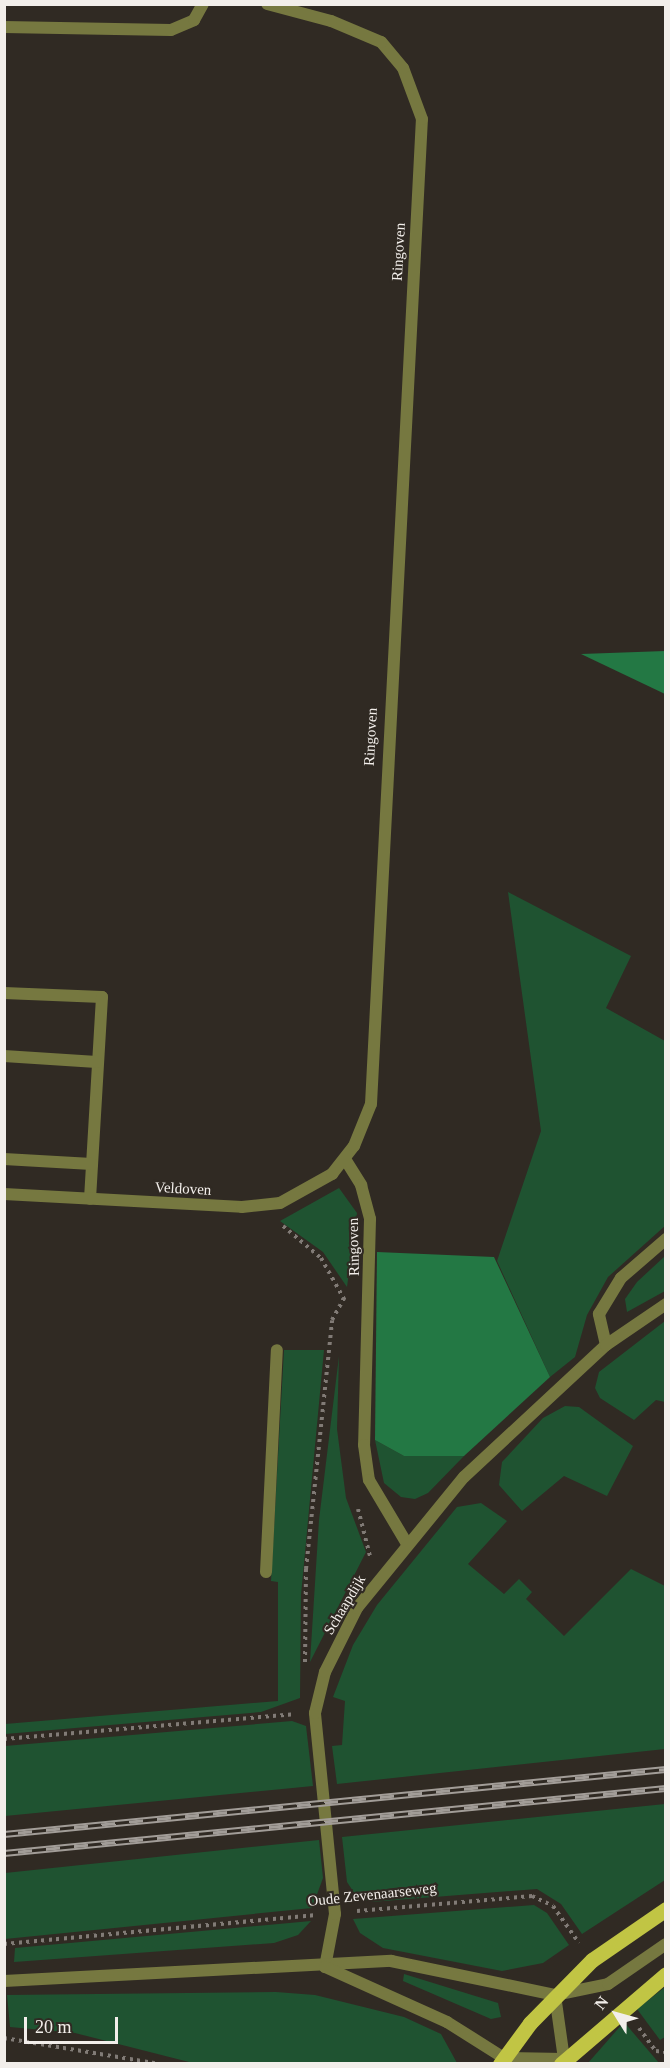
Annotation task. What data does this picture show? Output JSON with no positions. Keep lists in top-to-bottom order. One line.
{"streets":{"street":["Ringoven","Veldoven","Schaapdijk"],"path":["Oude Zevenaarseweg"]},"crossings":[["Ringoven","Veldoven"],["Ringoven","Schaapdijk"],["Schaapdijk","Oude Zevenaarseweg"]],"scale_bar":"20 m","north":"top left"}
